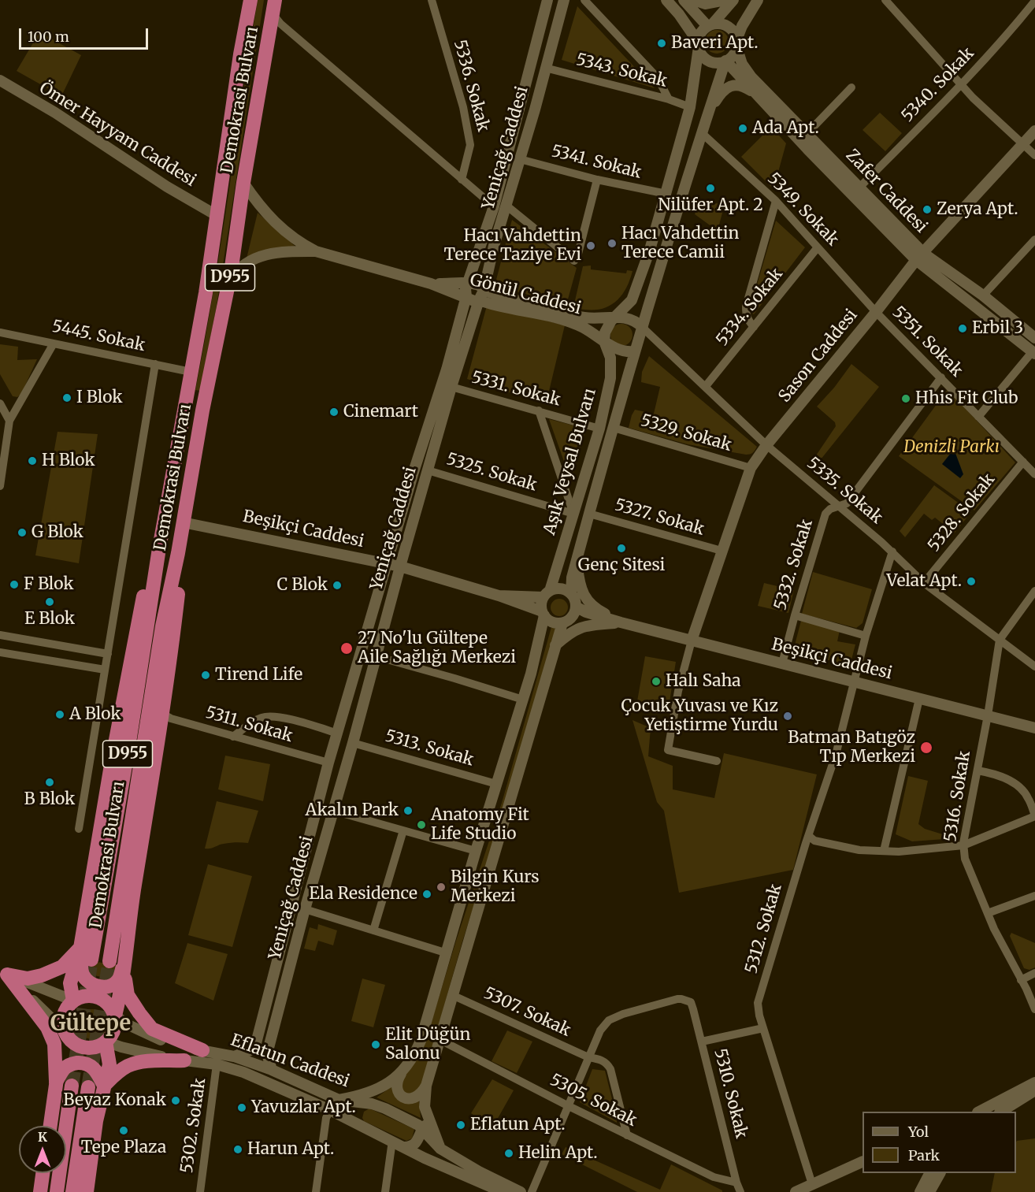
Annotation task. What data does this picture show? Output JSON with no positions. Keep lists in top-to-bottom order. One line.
{"streets":{"highway":["Demokrasi Bulvarı","D955"],"street":["5343. Sokak","5340. Sokak","5336. Sokak","Ömer Hayyam Caddesi","Yeniçağ Caddesi","5341. Sokak","Zafer Caddesi","5349. Sokak","Gönül Caddesi","5334. Sokak","5445. Sokak","5351. Sokak","Sason Caddesi","5331. Sokak","5329. Sokak","Aşık Veysal Bulvarı","5325. Sokak","5335. Sokak","5328. Sokak","5327. Sokak","Beşikçi Caddesi","5332. Sokak","5311. Sokak","5313. Sokak","5316. Sokak","5312. Sokak","5307. Sokak","Eflatun Caddesi","5310. Sokak","5305. Sokak","5302. Sokak"]},"crossings":[["5343. Sokak","Yeniçağ Caddesi"],["5340. Sokak","Zafer Caddesi"],["Demokrasi Bulvarı","Ömer Hayyam Caddesi"],["Demokrasi Bulvarı","5445. Sokak"],["Demokrasi Bulvarı","Beşikçi Caddesi"],["Yeniçağ Caddesi","5341. Sokak"],["Yeniçağ Caddesi","Gönül Caddesi"],["Yeniçağ Caddesi","5331. Sokak"],["Yeniçağ Caddesi","5325. Sokak"],["Yeniçağ Caddesi","Beşikçi Caddesi"],["Yeniçağ Caddesi","5311. Sokak"],["Yeniçağ Caddesi","5313. Sokak"],["Yeniçağ Caddesi","Eflatun Caddesi"],["Zafer Caddesi","Sason Caddesi"],["Zafer Caddesi","Aşık Veysal Bulvarı"],["5349. Sokak","5334. Sokak"],["5349. Sokak","5351. Sokak"],["5349. Sokak","Sason Caddesi"],["5349. Sokak","Aşık Veysal Bulvarı"],["Gönül Caddesi","Aşık Veysal Bulvarı"],["Gönül Caddesi","5335. Sokak"],["5334. Sokak","5335. Sokak"],["5351. Sokak","Sason Caddesi"],["5351. Sokak","5328. Sokak"],["5351. Sokak","5332. Sokak"],["Sason Caddesi","5329. Sokak"],["Sason Caddesi","5335. Sokak"],["Sason Caddesi","5327. Sokak"],["Sason Caddesi","Beşikçi Caddesi"],["5331. Sokak","Aşık Veysal Bulvarı"],["5329. Sokak","Aşık Veysal Bulvarı"],["Aşık Veysal Bulvarı","5325. Sokak"],["Aşık Veysal Bulvarı","5335. Sokak"],["Aşık Veysal Bulvarı","5327. Sokak"],["Aşık Veysal Bulvarı","Beşikçi Caddesi"],["Aşık Veysal Bulvarı","5313. Sokak"],["Aşık Veysal Bulvarı","Eflatun Caddesi"],["5335. Sokak","5328. Sokak"],["5335. Sokak","5332. Sokak"],["5335. Sokak","5316. Sokak"],["5335. Sokak","5312. Sokak"],["Beşikçi Caddesi","5332. Sokak"],["Beşikçi Caddesi","5316. Sokak"],["Beşikçi Caddesi","5312. Sokak"],["5307. Sokak","5310. Sokak"],["5307. Sokak","5305. Sokak"],["Eflatun Caddesi","5302. Sokak"],["5310. Sokak","5305. Sokak"]],"districts":["Gültepe"],"parks":["Denizli Parkı"],"places":["Baveri Apt.","Ada Apt.","Nilüfer Apt. 2","Zerya Apt.","Hacı Vahdettin Terece Camii","Hacı Vahdettin Terece Taziye Evi","Erbil 3","I Blok","Hhis Fit Club","Cinemart","H Blok","G Blok","Genç Sitesi","Velat Apt.","F Blok","C Blok","E Blok","27 No'lu Gültepe Aile Sağlığı Merkezi","Tirend Life","Halı Saha","A Blok","Çocuk Yuvası ve Kız Yetiştirme Yurdu","Batman Batıgöz Tıp Merkezi","B Blok","Akalın Park","Anatomy Fit Life Studio","Bilgin Kurs Merkezi","Ela Residence","Elit Düğün Salonu","Beyaz Konak","Yavuzlar Apt.","Eflatun Apt.","Tepe Plaza","Harun Apt.","Helin Apt."],"legend":["Yol","Park"],"scale_bar":"100 m","north":"top"}
